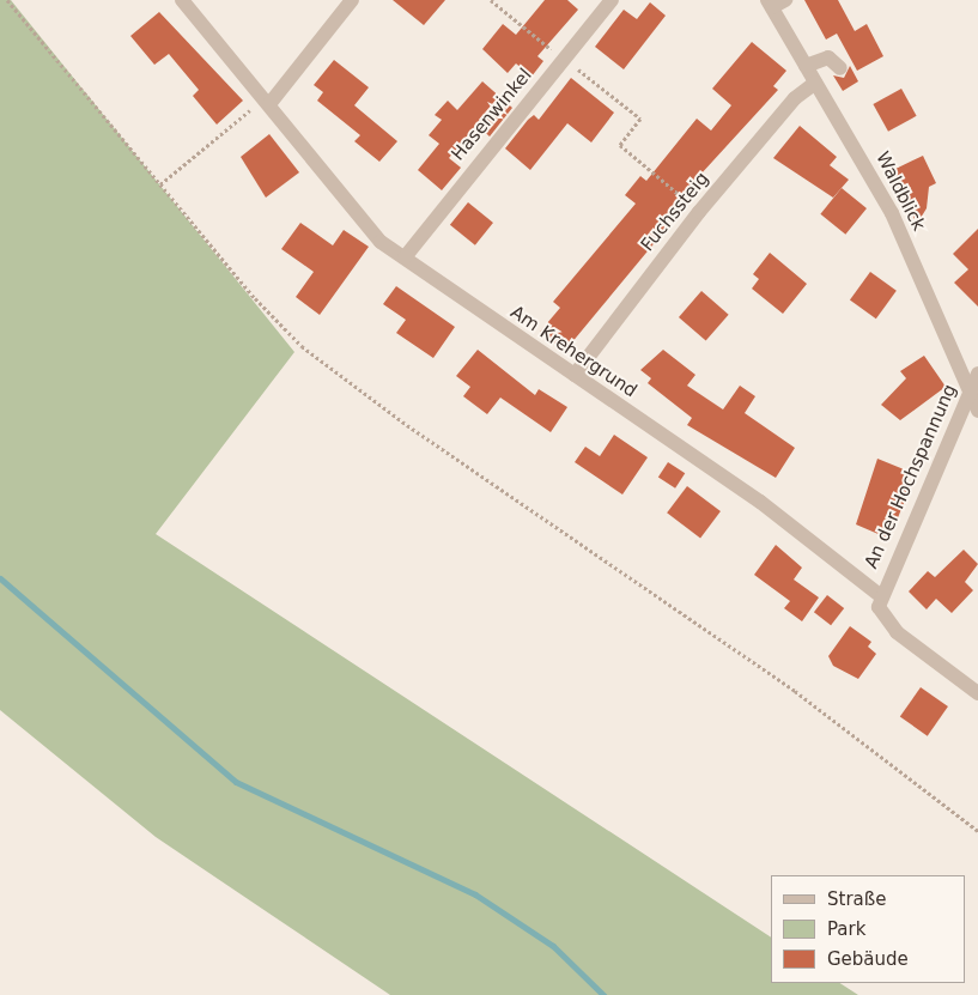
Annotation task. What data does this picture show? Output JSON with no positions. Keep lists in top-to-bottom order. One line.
{"streets":{"street":["Hasenwinkel","Waldblick","Fuchssteig","Am Krehergrund","An der Hochspannung"]},"crossings":[["Hasenwinkel","Am Krehergrund"],["Waldblick","Fuchssteig"],["Waldblick","An der Hochspannung"],["Fuchssteig","Am Krehergrund"],["Am Krehergrund","An der Hochspannung"]],"legend":["Straße","Park","Gebäude"]}
